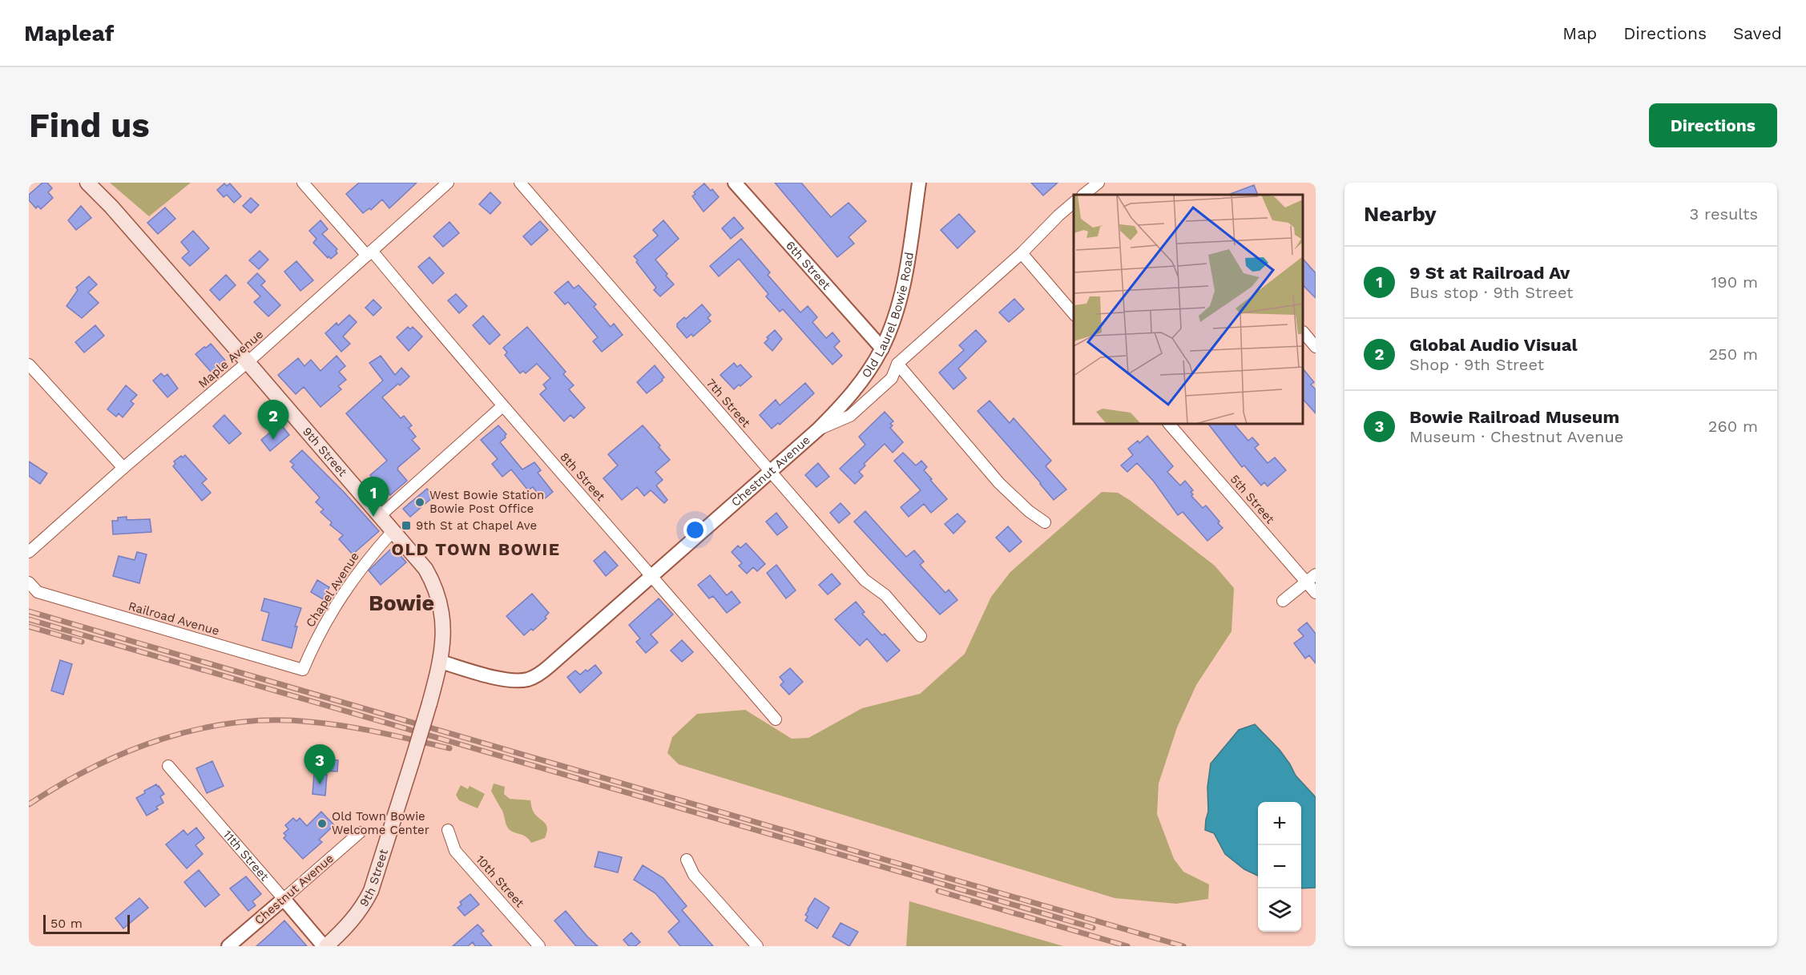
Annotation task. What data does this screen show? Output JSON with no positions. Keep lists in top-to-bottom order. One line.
{"streets":{"main road":["9th Street"],"street":["6th Street","Old Laurel Bowie Road","Maple Avenue","7th Street","Chestnut Avenue","8th Street","5th Street","Chapel Avenue","Railroad Avenue","11th Street","10th Street"]},"crossings":[["6th Street","Old Laurel Bowie Road"],["Old Laurel Bowie Road","Chestnut Avenue"],["Maple Avenue","9th Street"],["Maple Avenue","8th Street"],["7th Street","Chestnut Avenue"],["9th Street","Chestnut Avenue"],["9th Street","Chapel Avenue"],["9th Street","11th Street"],["Chestnut Avenue","8th Street"],["Chestnut Avenue","11th Street"],["Chapel Avenue","Railroad Avenue"]],"districts":["OLD TOWN BOWIE","Bowie"],"places":{"other":["West Bowie Station Bowie Post Office","Old Town Bowie Welcome Center"],"transit":["9th St at Chapel Ave"]},"scale_bar":"50 m","page":{"header":"Mapleaf","nav":["Map","Directions","Saved"],"buttons":"Directions","title":"Find us","heading":["Nearby","3 results"],"list":[{"mark":"1","name":"9 St at Railroad Av","note":"Bus stop · 9th Street","value":"190 m"},{"mark":"2","name":"Global Audio Visual","note":"Shop · 9th Street","value":"250 m"},{"mark":"3","name":"Bowie Railroad Museum","note":"Museum · Chestnut Avenue","value":"260 m"}],"pins":["2","1","3"],"map_buttons":["+","−"],"scale":"50 m"}}
